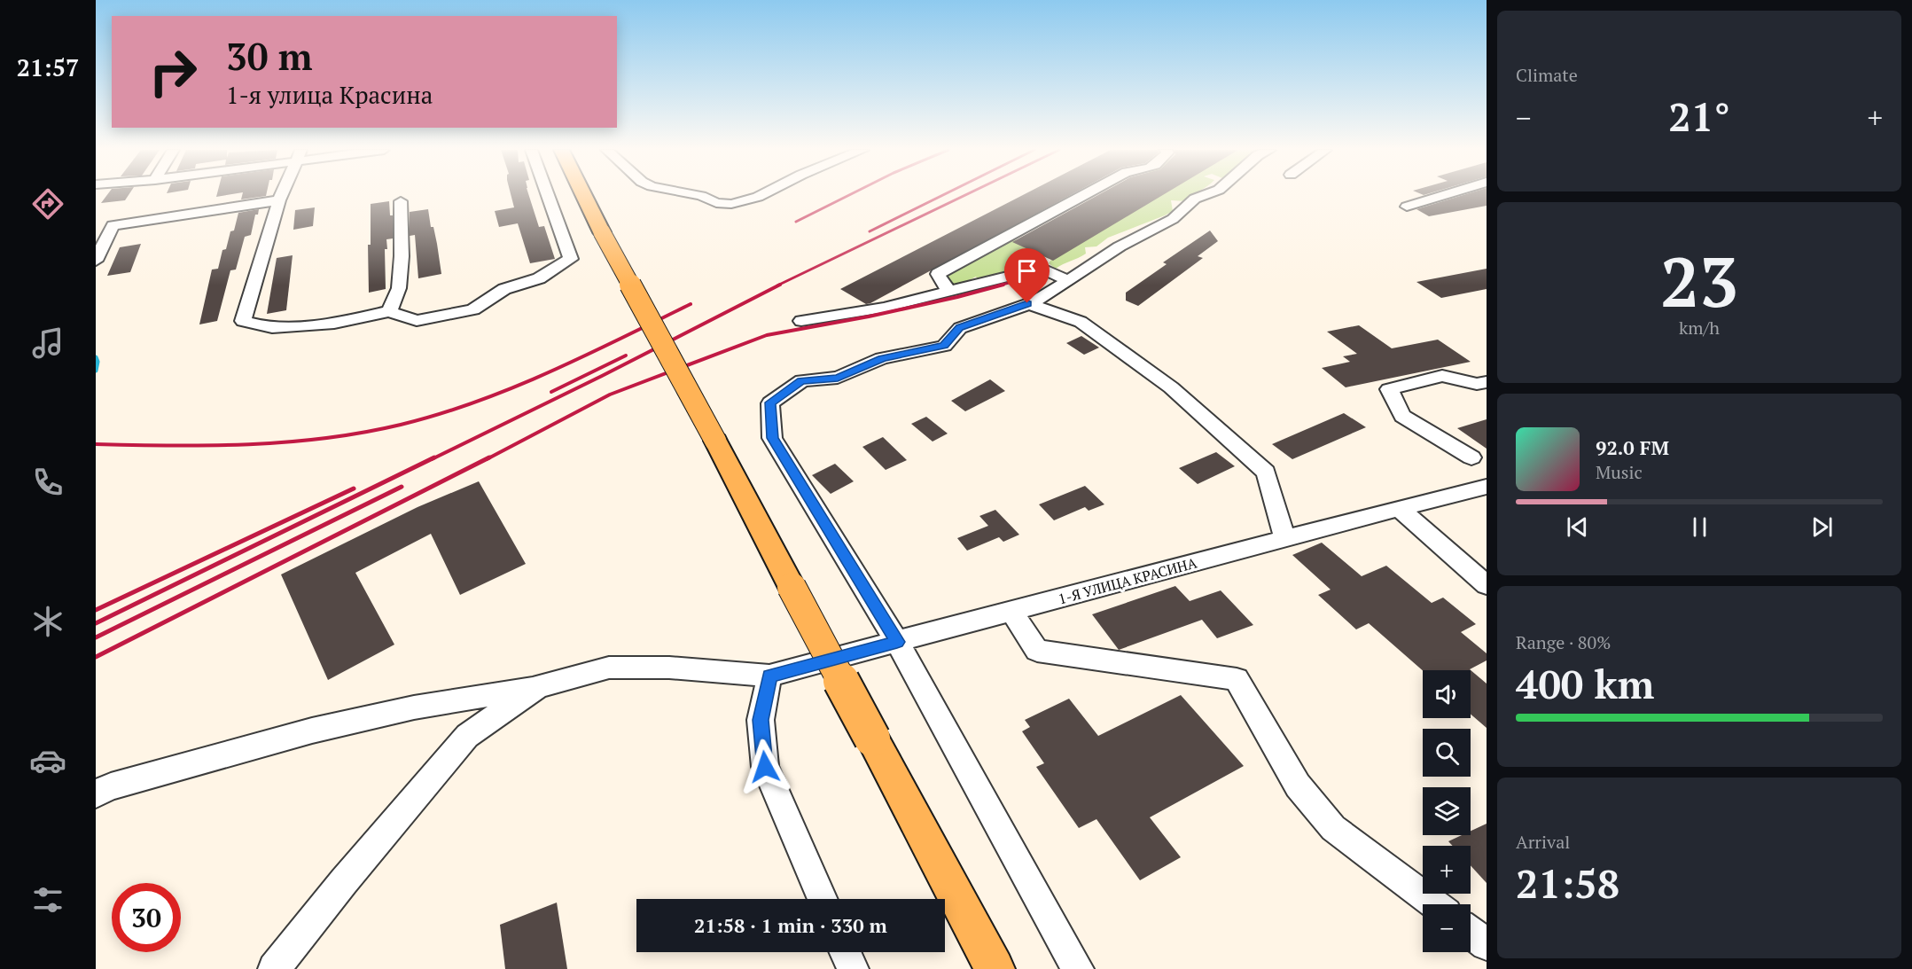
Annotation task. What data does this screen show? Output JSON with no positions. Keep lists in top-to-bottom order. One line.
{"streets":{"street":["1-Я УЛИЦА КРАСИНА"]},"page":{"tabs":"21:57","tile":["Climate",["23","km/h"],["Range · 80%","400 km"],["Arrival","21:58"]],"turn":["30 m","1-я улица Красина"],"heat":["−","21°","+"],"song":["92.0 FM","Music"],"map_buttons":["+","−"],"limit":"30","trip":"21:58 · 1 min · 330 m"}}
